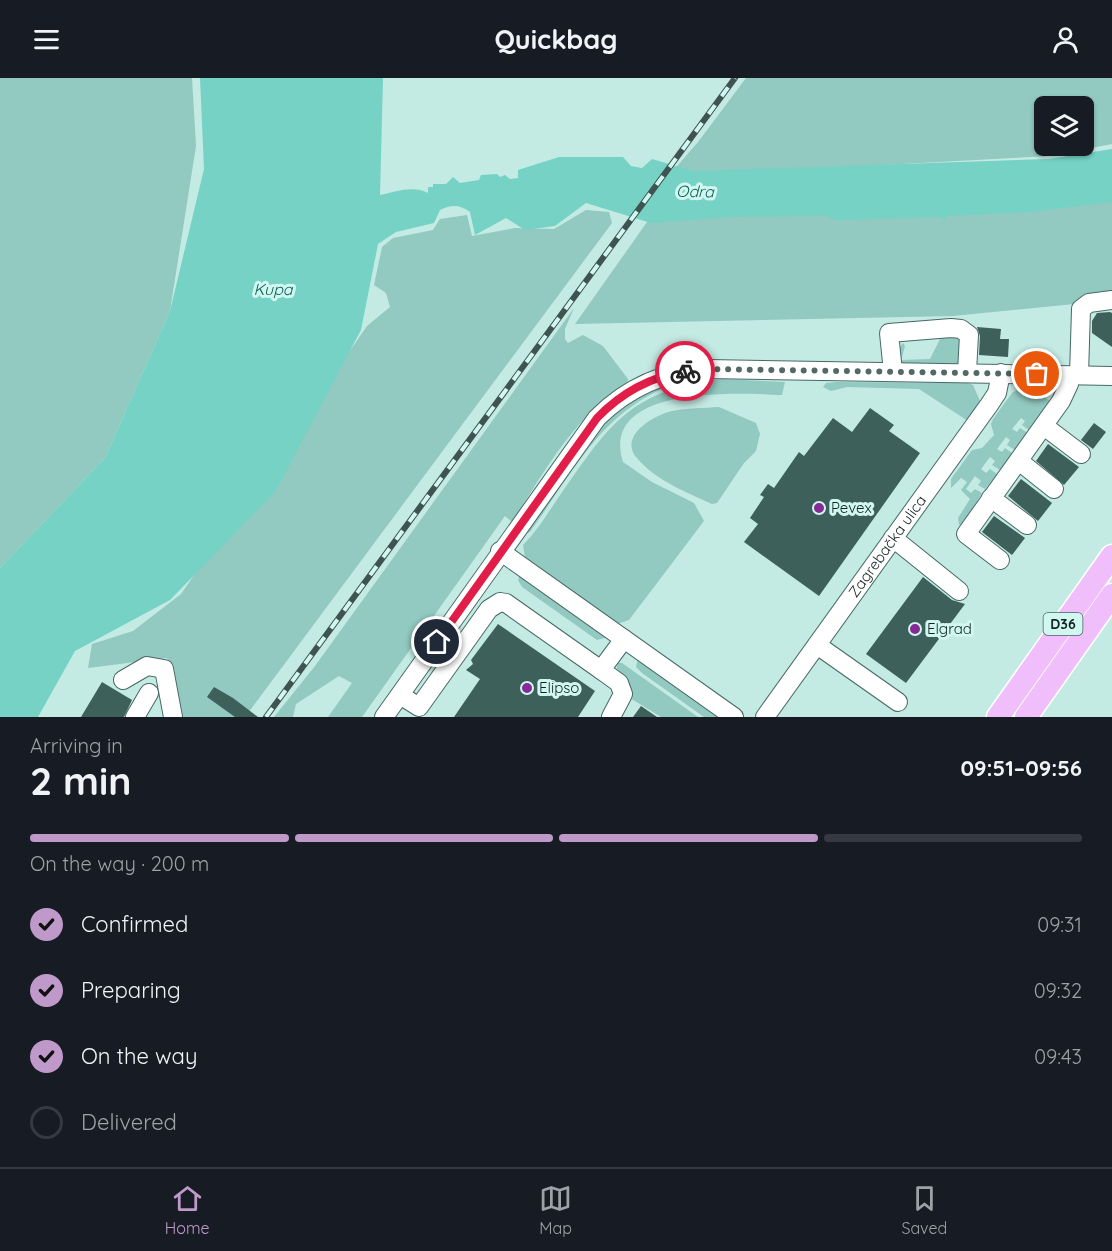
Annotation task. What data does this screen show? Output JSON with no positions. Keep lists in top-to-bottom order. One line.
{"streets":{"main road":["D36"],"street":["Zagrebačka ulica"]},"water":["Odra","Kupa"],"places":["Pevex","Elgrad","Elipso"],"page":{"header":"Quickbag","heading":["2 min","Arriving in","09:51–09:56"],"bar":"On the way · 200 m","list":[["Confirmed","09:31"],["Preparing","09:32"],["On the way","09:43"],"Delivered"],"tabs":["Home","Map","Saved"]}}
